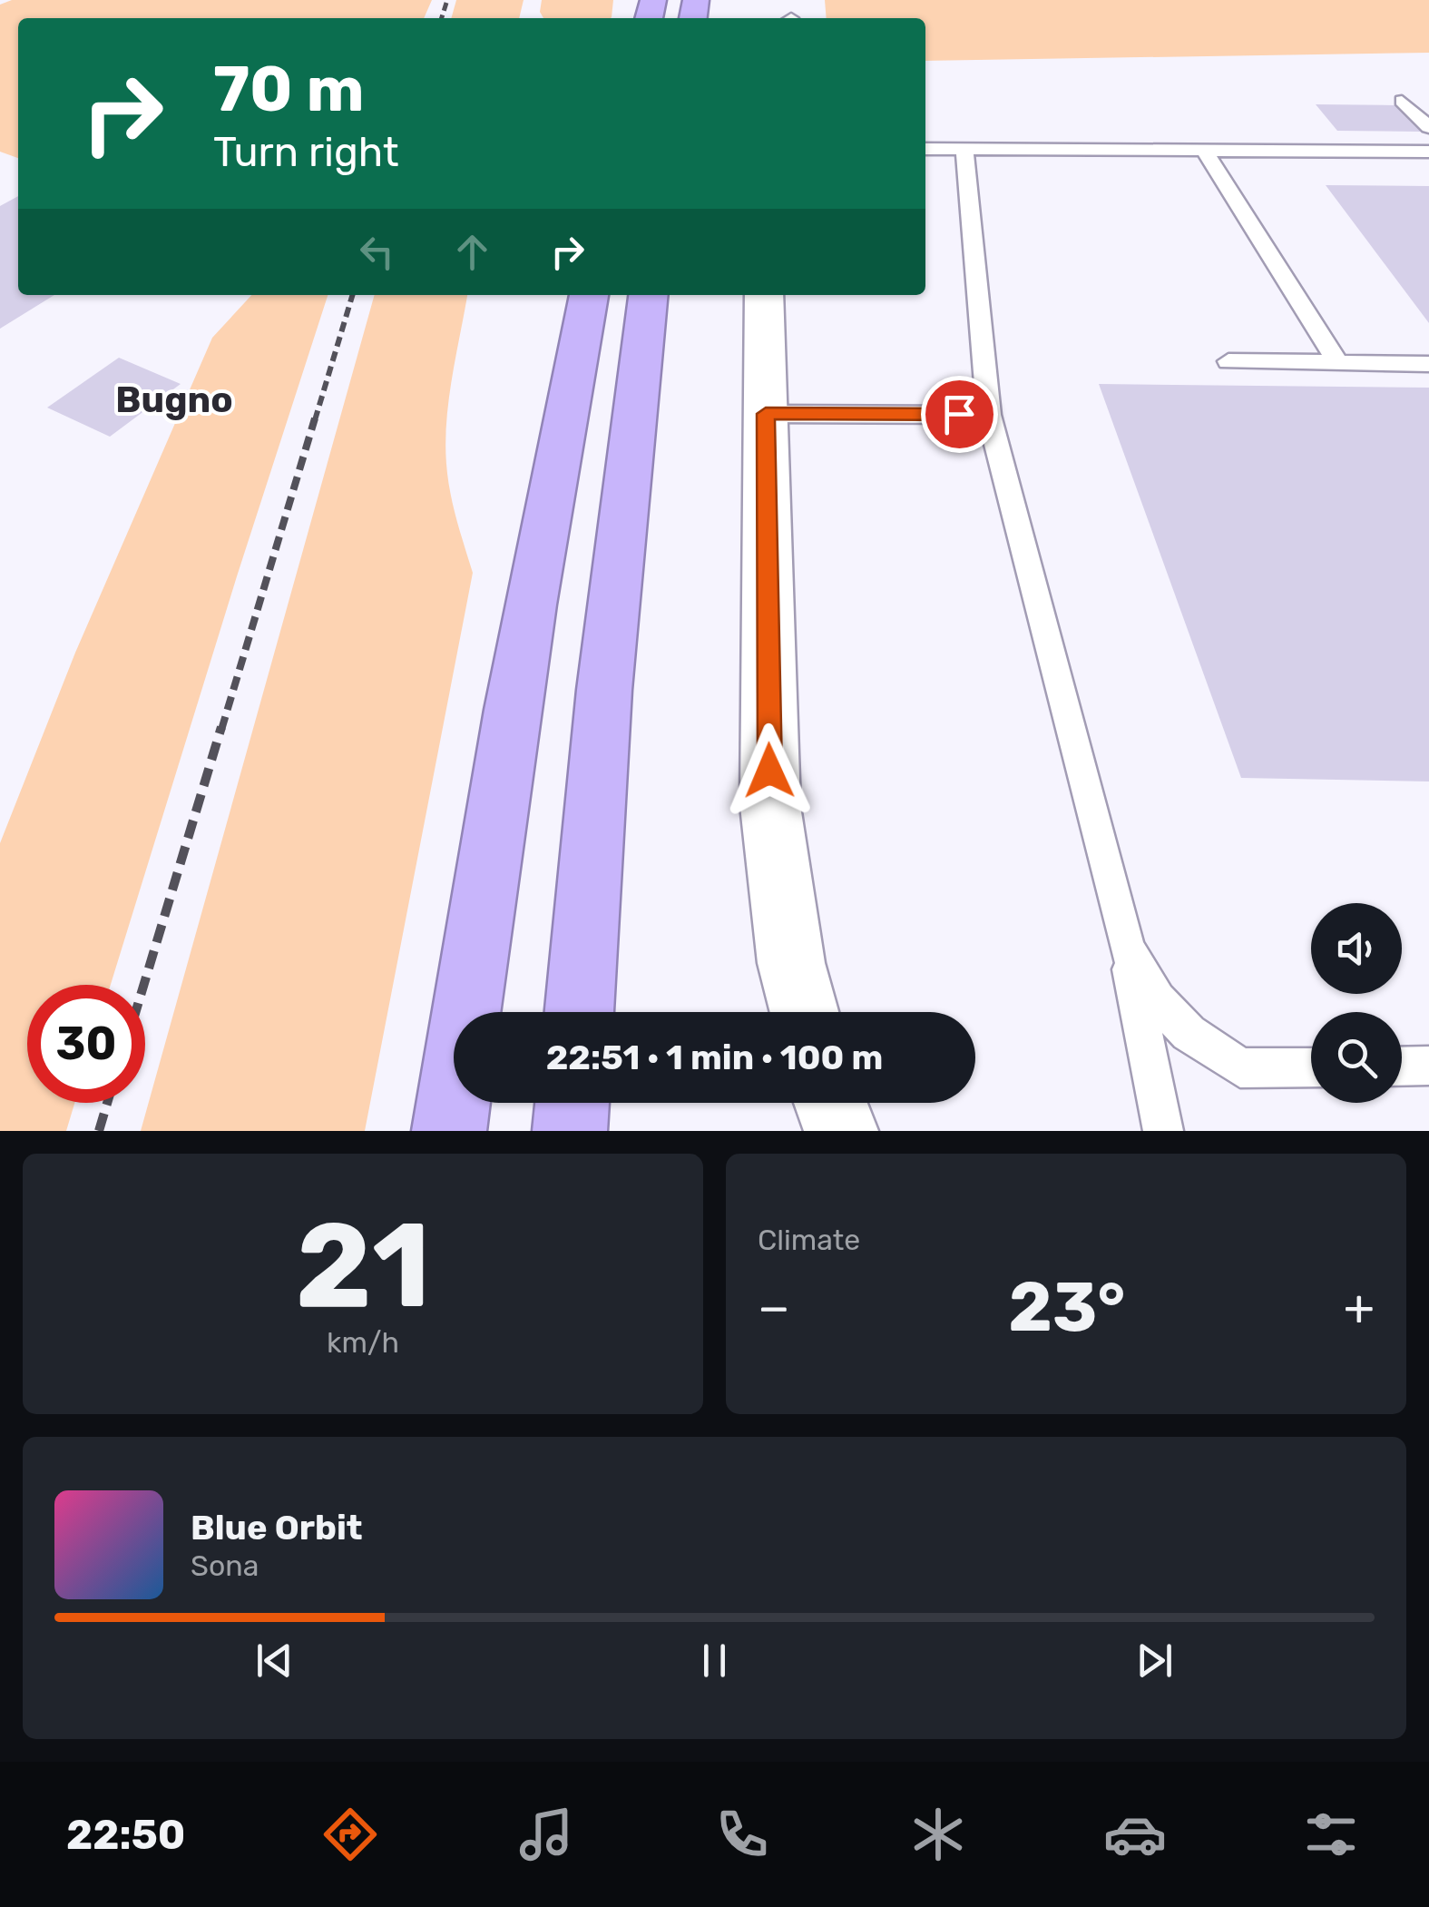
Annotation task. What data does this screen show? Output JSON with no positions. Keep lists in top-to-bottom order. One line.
{"districts":["Bugno"],"page":{"turn":["70 m","Turn right"],"limit":"30","trip":"22:51 · 1 min · 100 m","tile":[["21","km/h"],"Climate"],"heat":["−","23°","+"],"song":["Blue Orbit","Sona"],"tabs":"22:50"}}
